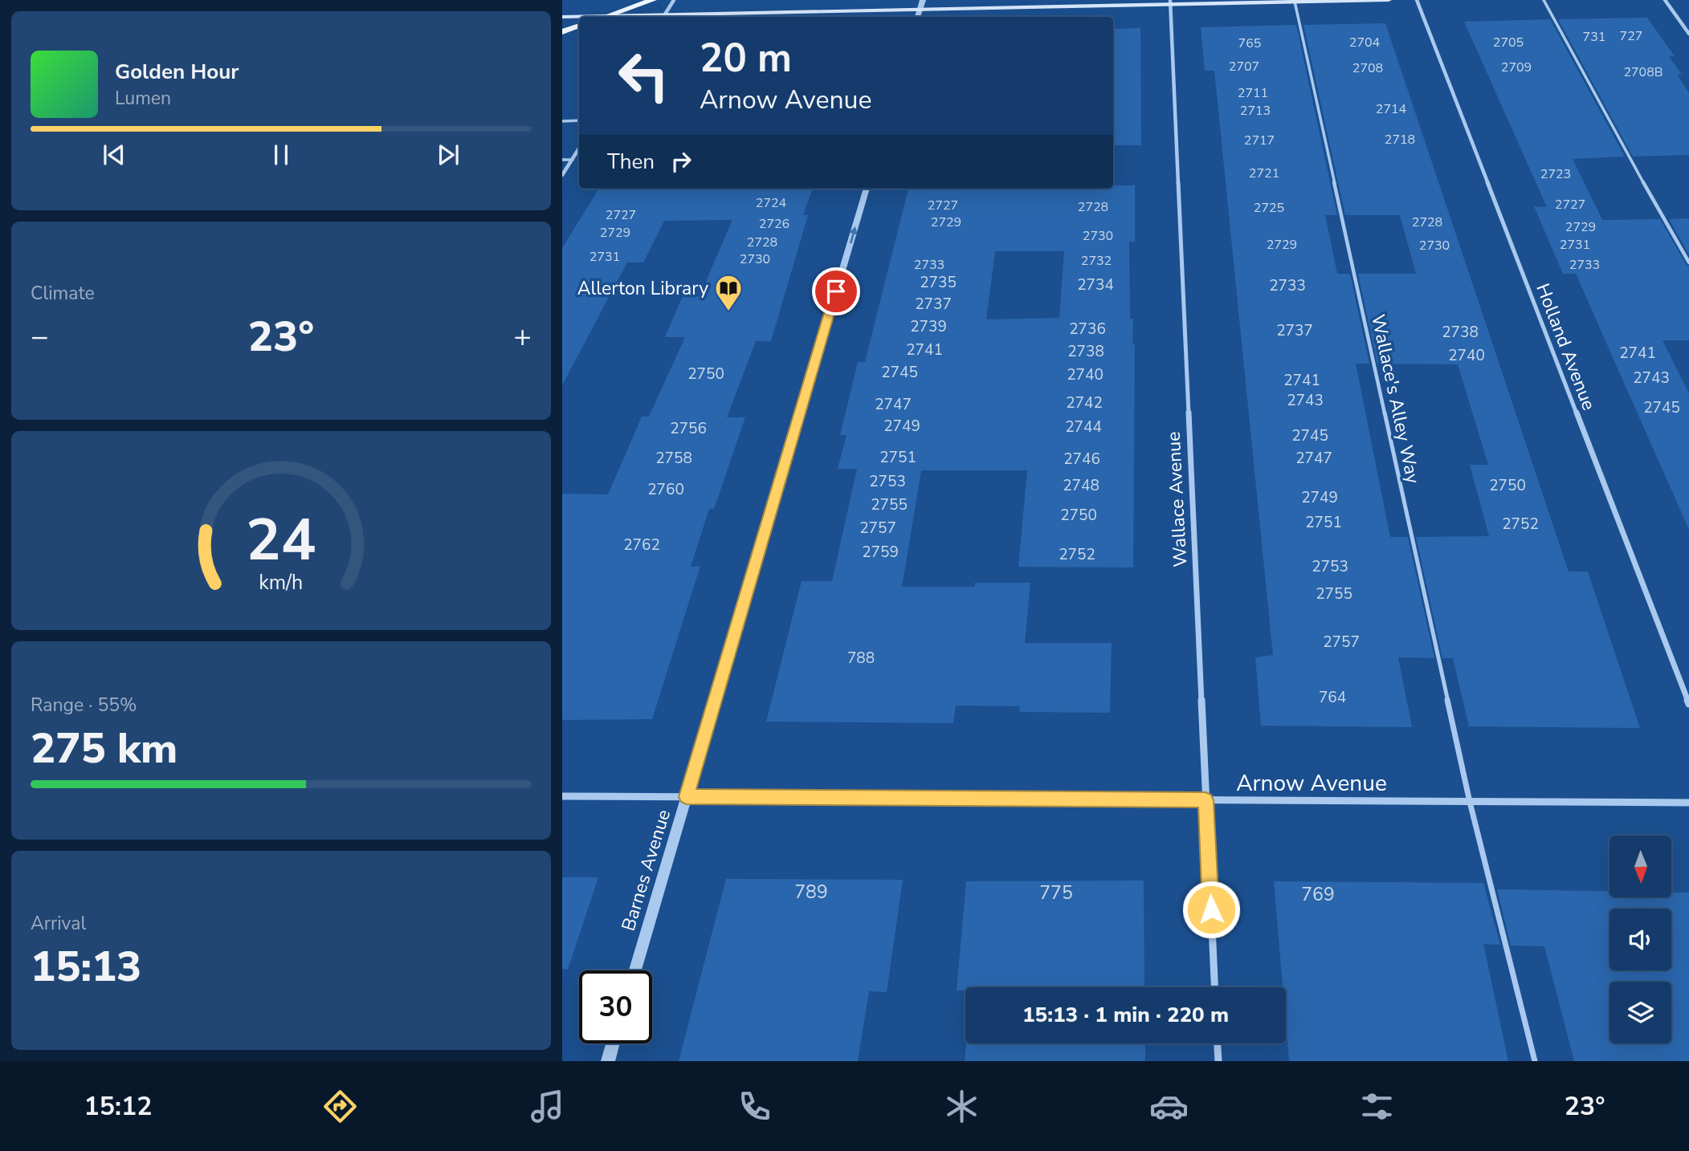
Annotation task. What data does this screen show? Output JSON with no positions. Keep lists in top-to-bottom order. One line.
{"streets":{"street":["Holland Avenue","Wallace Avenue","Arnow Avenue","Barnes Avenue"],"lane":["Wallace's Alley Way"]},"crossings":[["Wallace's Alley Way","Arnow Avenue"],["Wallace Avenue","Arnow Avenue"],["Arnow Avenue","Barnes Avenue"]],"one_way":["Barnes Avenue"],"places":{"library":["Allerton Library"]},"house_numbers":["727","731","2704","2705","765","2707","2709","2708","2708B","2711","2714","2713","2718","2717","2721","2723","2724","2727","2727","2728","2725","2727","2729","2728","2726","2729","2729","2730","2728","2729","2731","2730","2731","2730","2732","2733","2733","2735","2734","2733","2737","2739","2736","2737","2738","2741","2738","2741","2740","2745","2750","2740","2743","2741","2743","2742","2747","2745","2749","2744","2756","2745","2751","2758","2747","2746","2753","2748","2750","2760","2749","2755","2750","2751","2752","2757","2762","2759","2752","2753","2755","2757","788","764","789","775","769"],"north":"bottom","page":{"turn":["20 m","Arnow Avenue"],"song":["Golden Hour","Lumen"],"then":"Then","tile":["Climate",["Range · 55%","275 km"],["Arrival","15:13"]],"heat":["−","23°","+"],"limit":"30","trip":"15:13 · 1 min · 220 m","tabs":["15:12","23°"],"gauge":["24","km/h"]}}
